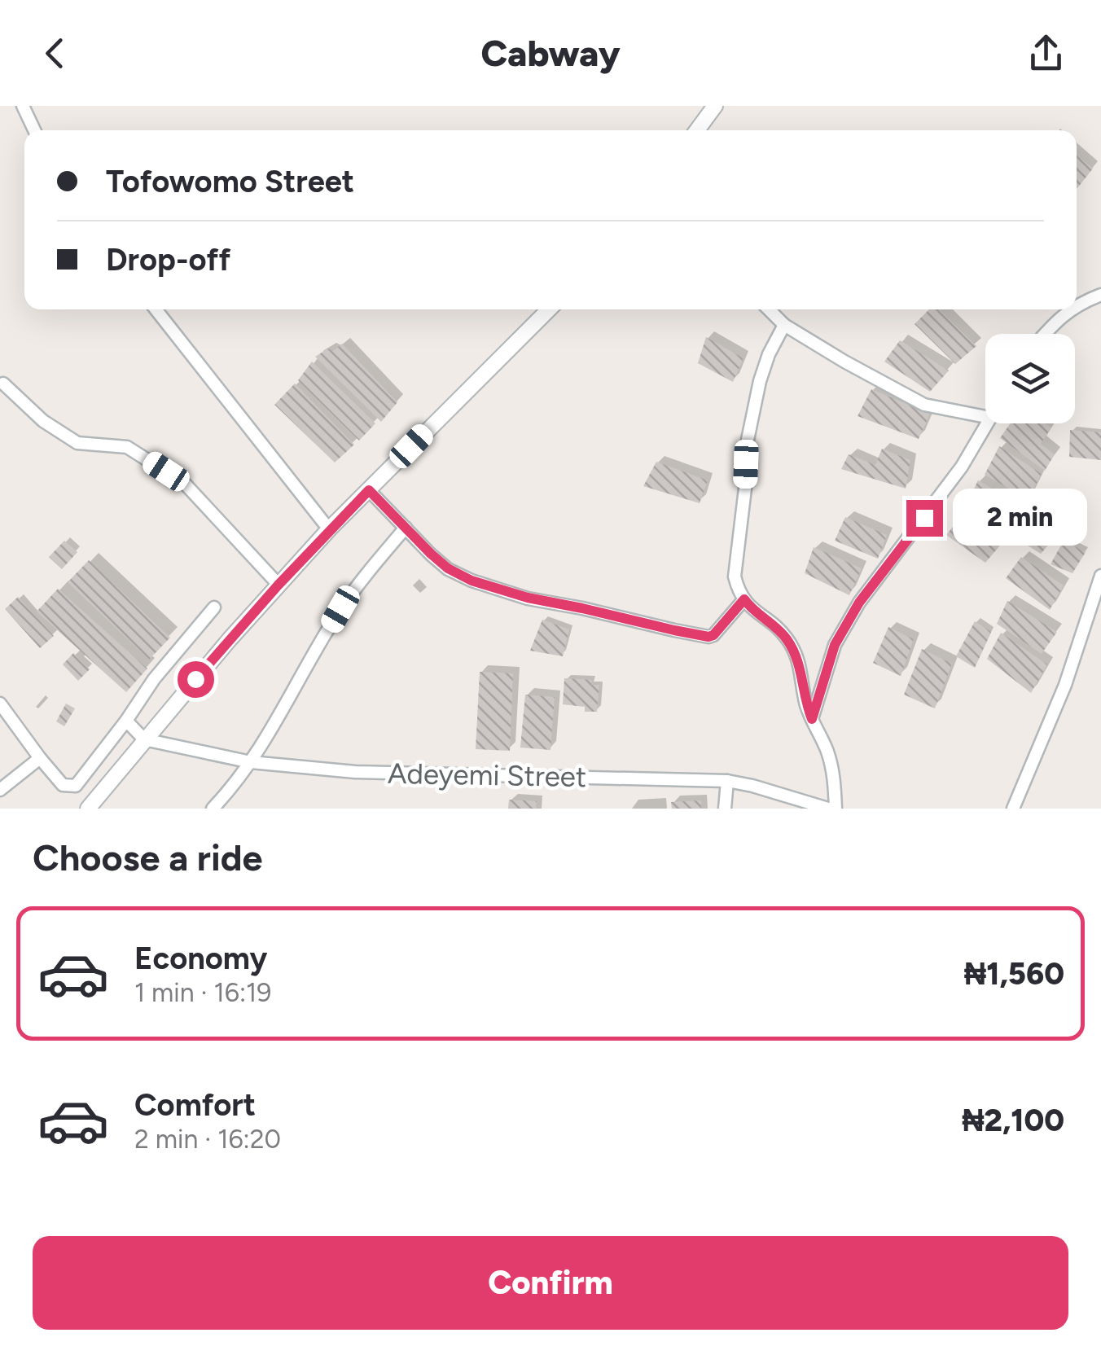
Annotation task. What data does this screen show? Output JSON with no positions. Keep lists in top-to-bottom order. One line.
{"streets":{"street":["Adeyemi Street"]},"page":{"header":"Cabway","banner":["Tofowomo Street","Drop-off"],"bubble":"2 min","heading":"Choose a ride","list":[{"name":"Economy","note":"1 min · 16:19","value":"₦1,560"},{"name":"Comfort","note":"2 min · 16:20","value":"₦2,100"}],"buttons":"Confirm"}}
